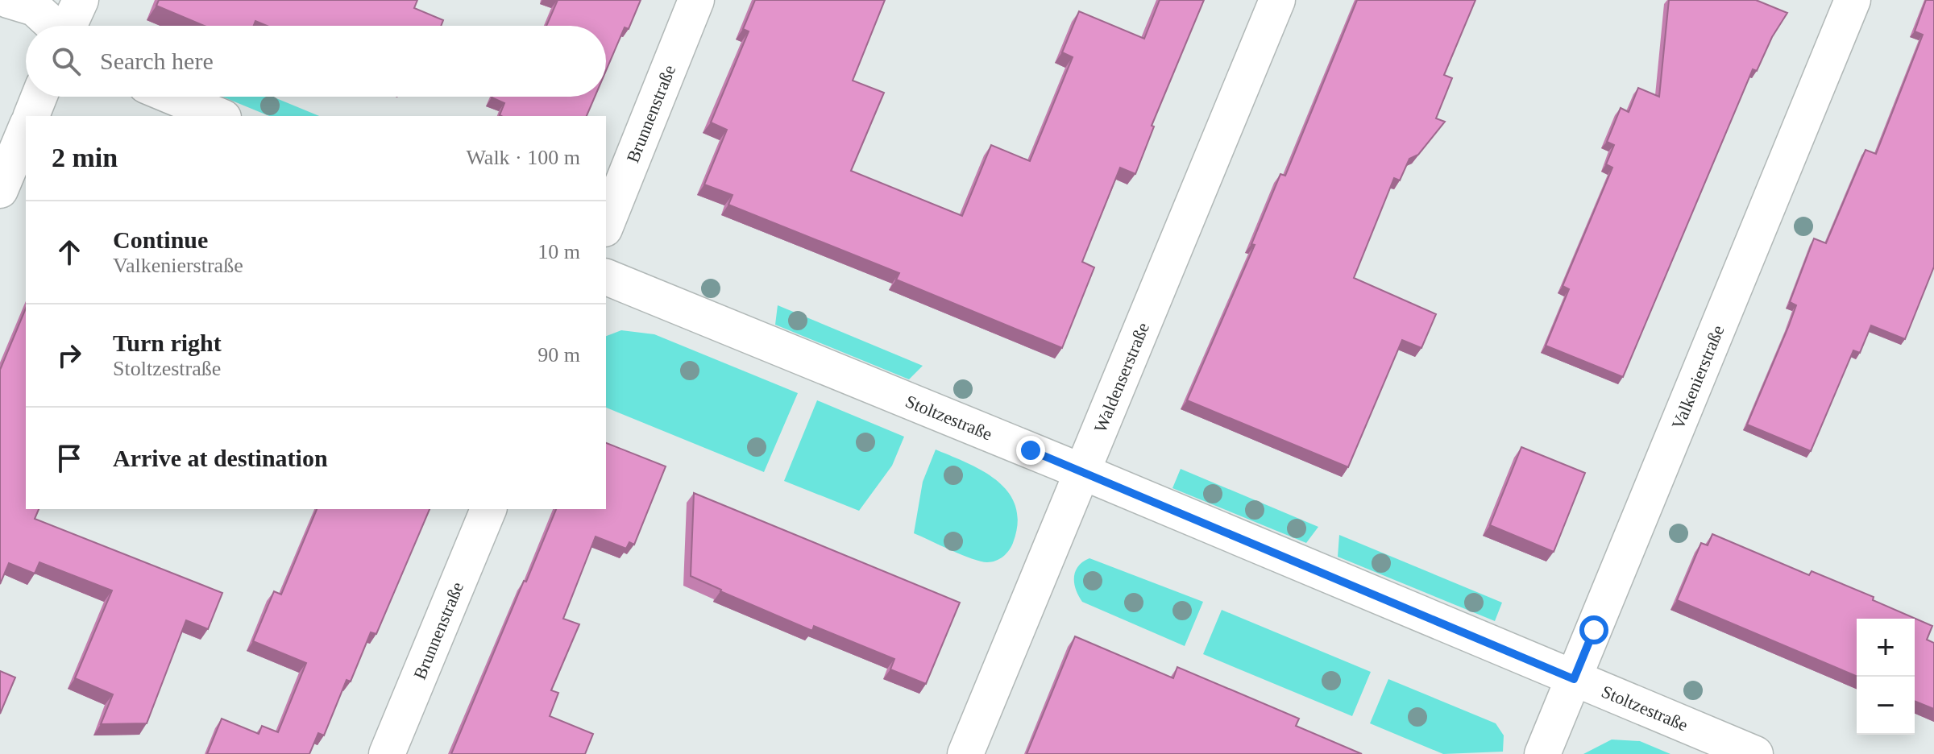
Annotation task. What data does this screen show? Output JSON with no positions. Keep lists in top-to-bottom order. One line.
{"streets":{"street":["Brunnenstraße","Waldenserstraße","Valkenierstraße","Stoltzestraße"]},"crossings":[["Waldenserstraße","Stoltzestraße"],["Valkenierstraße","Stoltzestraße"]],"page":{"search":"Search here","heading":["2 min","Walk · 100 m"],"list":[["Continue","Valkenierstraße","10 m"],["Turn right","Stoltzestraße","90 m"],"Arrive at destination"],"map_buttons":["+","−"]}}
